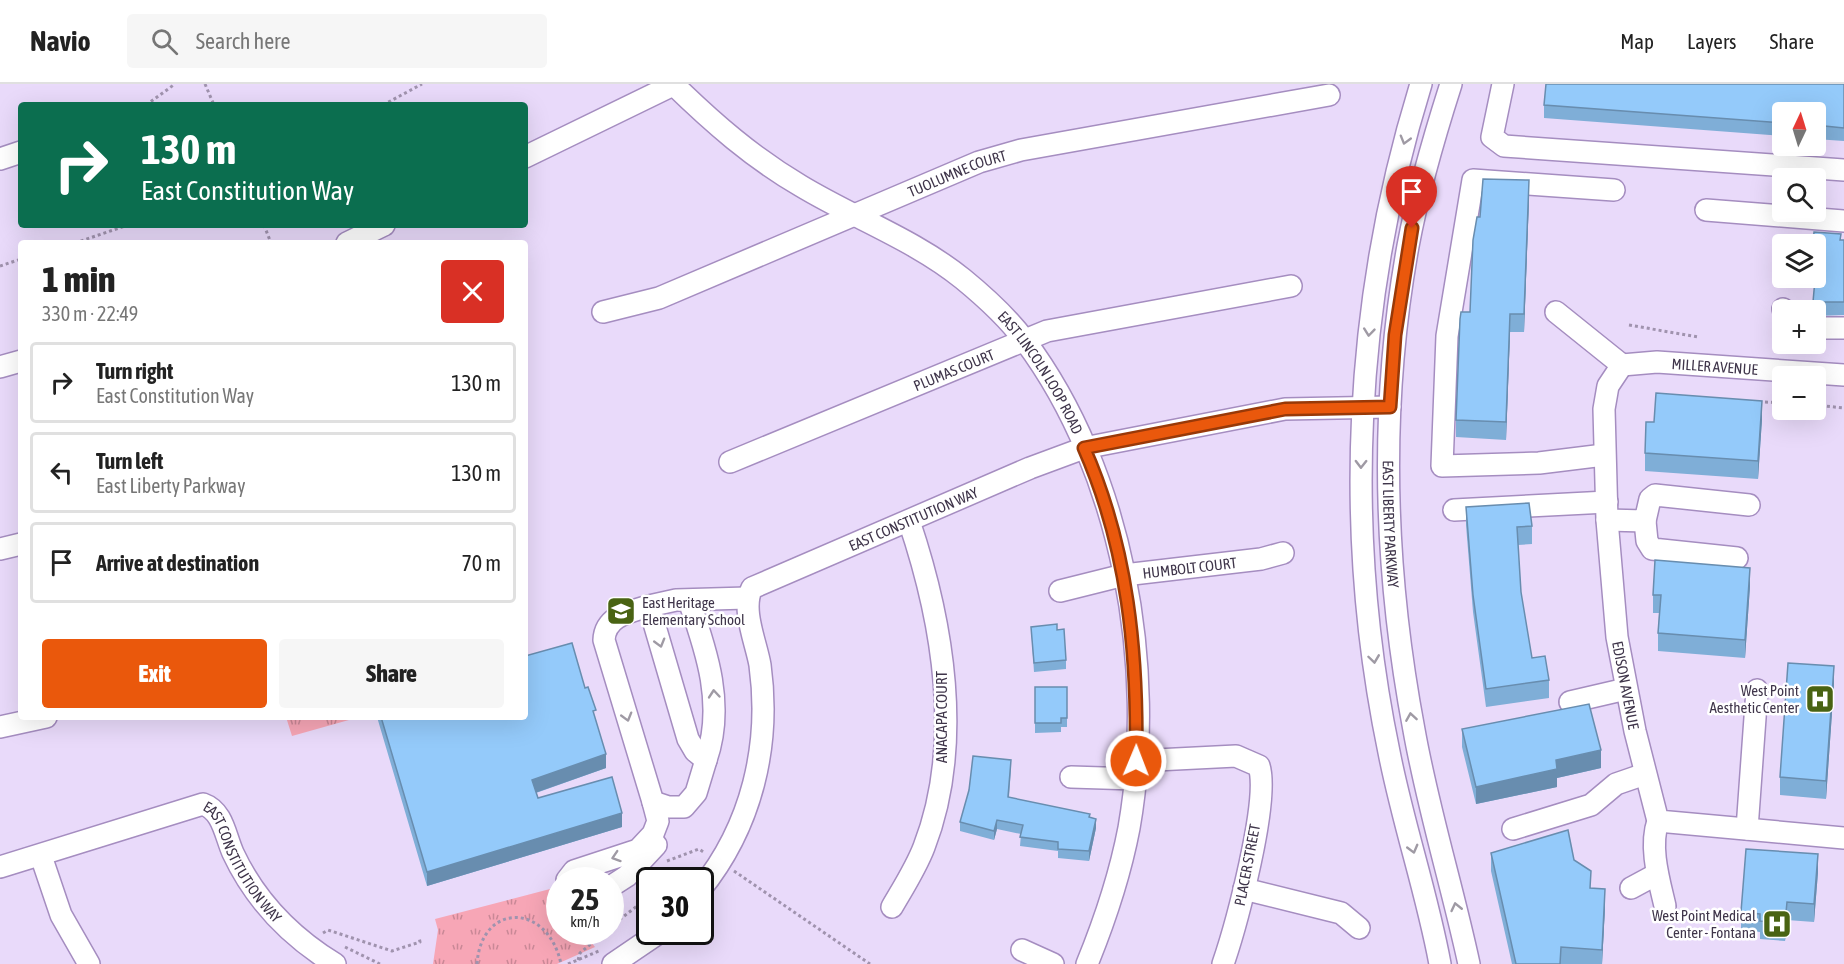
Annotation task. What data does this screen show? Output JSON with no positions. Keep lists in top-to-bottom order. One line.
{"streets":{"street":["TUOLUMNE COURT","MILLER AVENUE","PLUMAS COURT","EAST LINCOLN LOOP ROAD","EAST CONSTITUTION WAY","EAST LIBERTY PARKWAY","HUMBOLT COURT","EDISON AVENUE","ANACAPA COURT","PLACER STREET"]},"crossings":[["TUOLUMNE COURT","EAST LINCOLN LOOP ROAD"],["MILLER AVENUE","EDISON AVENUE"],["PLUMAS COURT","EAST LINCOLN LOOP ROAD"],["EAST LINCOLN LOOP ROAD","EAST CONSTITUTION WAY"],["EAST LINCOLN LOOP ROAD","HUMBOLT COURT"],["EAST LINCOLN LOOP ROAD","PLACER STREET"],["EAST CONSTITUTION WAY","EAST LIBERTY PARKWAY"],["EAST CONSTITUTION WAY","ANACAPA COURT"]],"places":{"school or university":["East Heritage Elementary School"],"hospital":["West Point Aesthetic Center","West Point Medical Center - Fontana"]},"north":"top","page":{"header":"Navio","search":"Search here","nav":["Map","Layers","Share"],"map_buttons":["+","−"],"turn":["130 m","East Constitution Way"],"heading":["1 min","330 m · 22:49"],"list":[{"name":"Turn right","note":"East Constitution Way","value":"130 m"},{"name":"Turn left","note":"East Liberty Parkway","value":"130 m"},{"name":"Arrive at destination","value":"70 m"}],"buttons":["Exit","Share"],"speed":"25 km/h","limit":"30"}}
